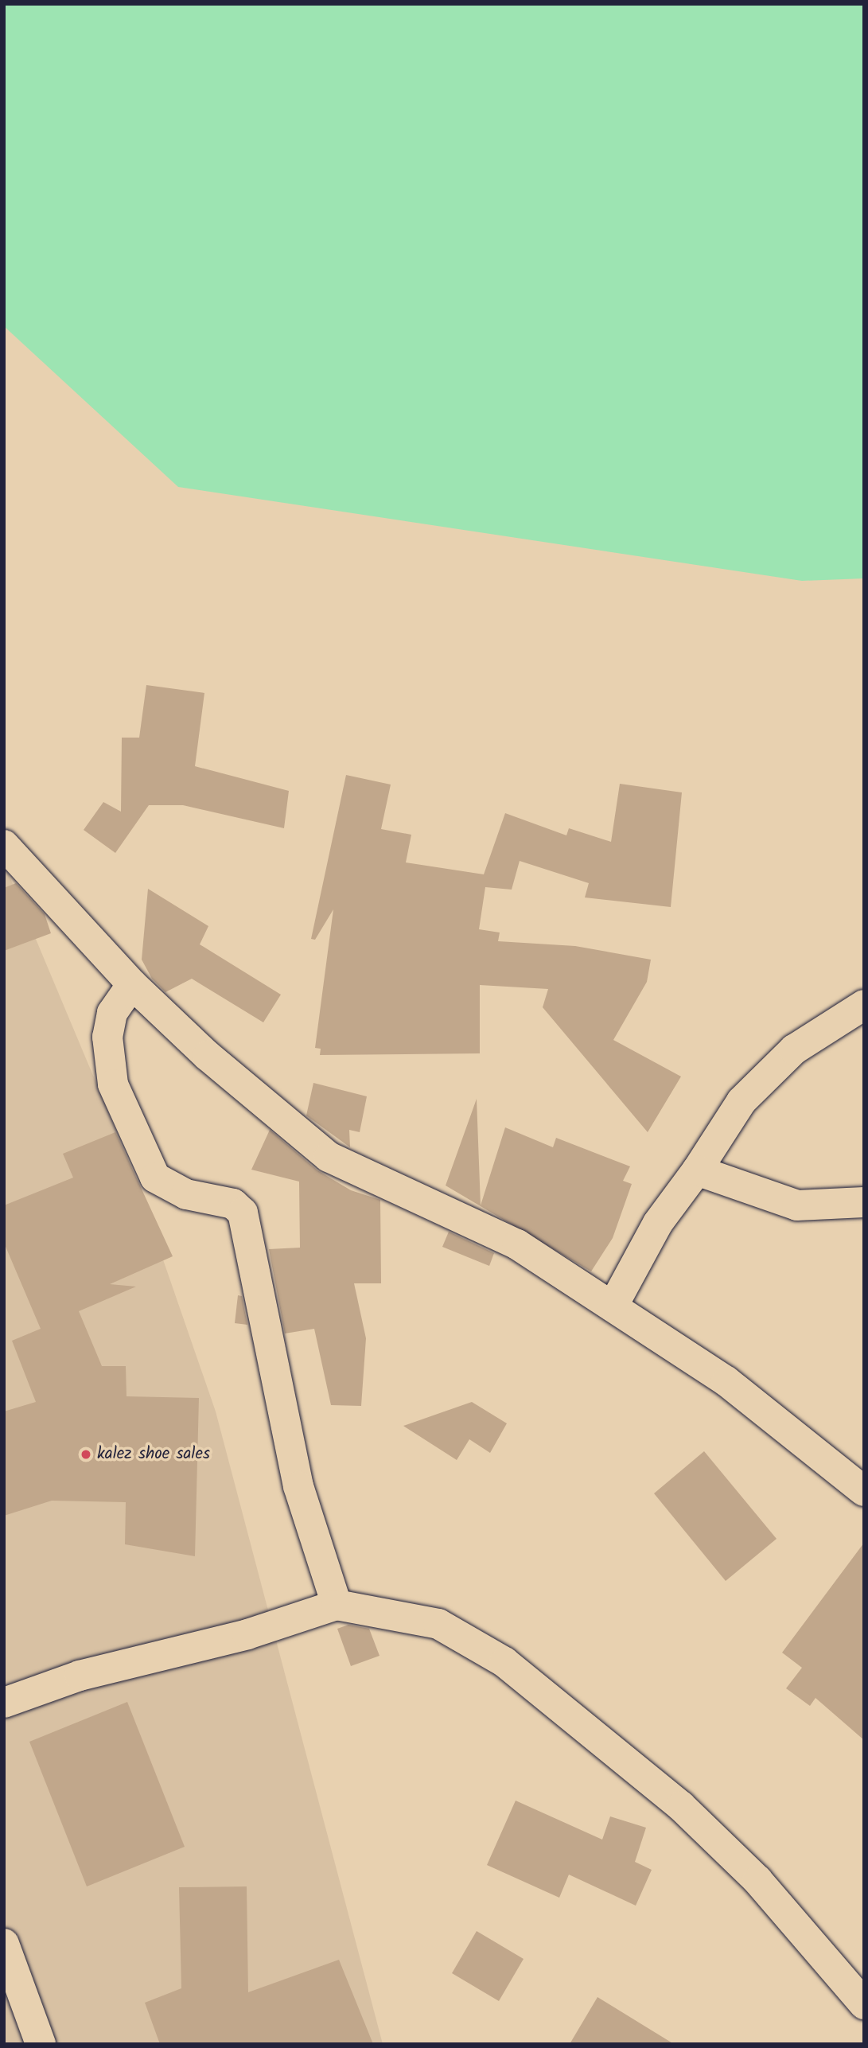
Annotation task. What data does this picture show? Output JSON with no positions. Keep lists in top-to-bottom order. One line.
{"places":["kalez shoe sales"]}
